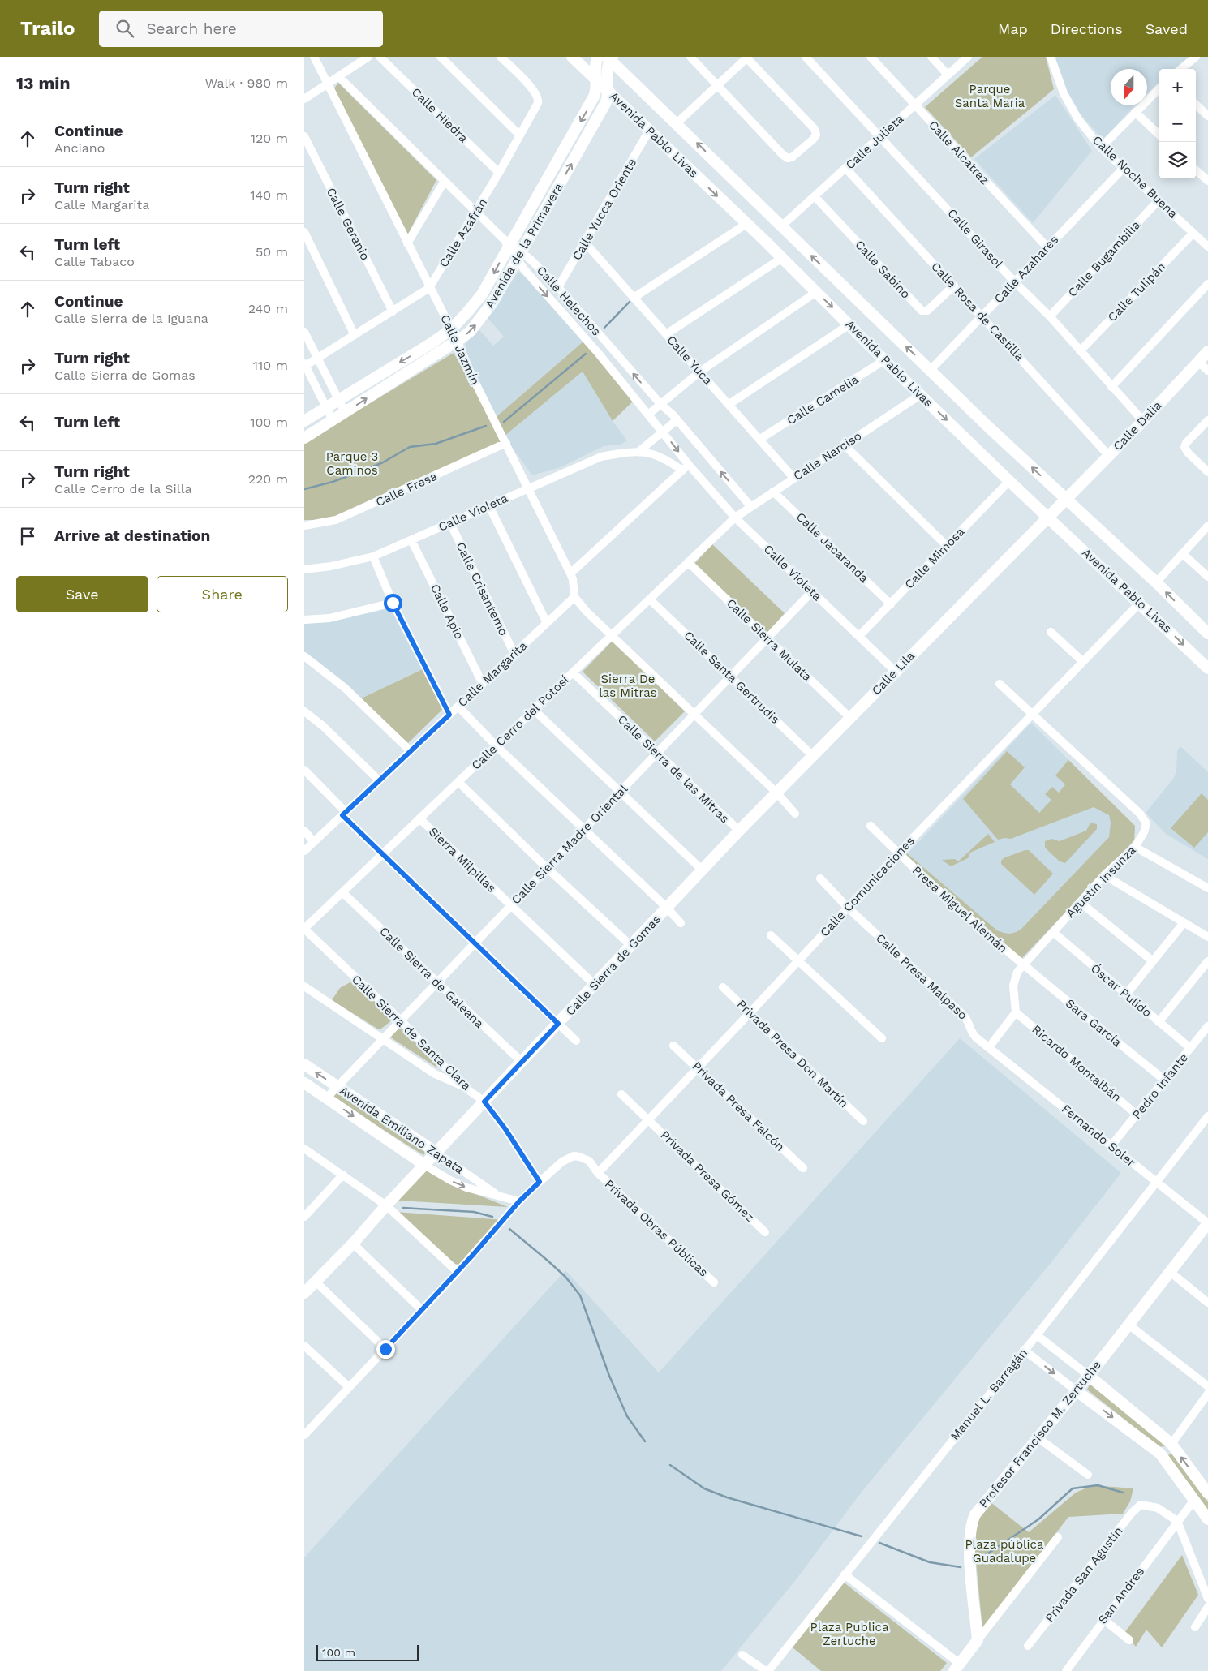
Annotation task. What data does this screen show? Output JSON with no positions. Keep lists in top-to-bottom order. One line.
{"streets":{"street":["Calle Hiedra","Avenida Pablo Livas","Calle Julieta","Calle Alcatraz","Calle Noche Buena","Calle Yucca Oriente","Calle Geranio","Calle Azafrán","Calle Girasol","Avenida de la Primavera","Calle Bugambilia","Calle Sabino","Calle Azahares","Calle Tulipán","Calle Helechos","Calle Rosa de Castilla","Calle Jazmín","Calle Yuca","Calle Camelia","Calle Dalia","Calle Narciso","Calle Fresa","Calle Violeta","Calle Jacaranda","Calle Mimosa","Calle Crisantemo","Calle Apio","Calle Sierra Mulata","Calle Lila","Calle Margarita","Calle Santa Gertrudis","Calle Cerro del Potosí","Calle Sierra de las Mitras","Calle Sierra Madre Oriental","Sierra Milpillas","Agustín Insunza","Calle Comunicaciones","Presa Miguel Alemán","Calle Sierra de Gomas","Calle Presa Malpaso","Calle Sierra de Galeana","Óscar Pulido","Sara García","Calle Sierra de Santa Clara","Privada Presa Don Martín","Ricardo Montalbán","Pedro Infante","Privada Presa Falcón","Avenida Emiliano Zapata","Fernando Soler","Privada Presa Gómez","Privada Obras Públicas","Manuel L. Barragán","Profesor Francisco M. Zertuche","Privada San Agustín","San Andres"]},"crossings":[["Calle Hiedra","Calle Azafrán"],["Avenida Pablo Livas","Calle Julieta"],["Avenida Pablo Livas","Calle Yucca Oriente"],["Avenida Pablo Livas","Avenida de la Primavera"],["Avenida Pablo Livas","Calle Azahares"],["Avenida Pablo Livas","Calle Camelia"],["Avenida Pablo Livas","Calle Dalia"],["Avenida Pablo Livas","Calle Narciso"],["Avenida Pablo Livas","Calle Mimosa"],["Avenida Pablo Livas","Calle Lila"],["Avenida Pablo Livas","Calle Comunicaciones"],["Calle Julieta","Calle Alcatraz"],["Calle Julieta","Calle Girasol"],["Calle Julieta","Calle Sabino"],["Calle Julieta","Calle Rosa de Castilla"],["Calle Alcatraz","Calle Azahares"],["Calle Noche Buena","Calle Bugambilia"],["Calle Noche Buena","Calle Azahares"],["Calle Noche Buena","Calle Tulipán"],["Calle Yucca Oriente","Calle Helechos"],["Calle Yucca Oriente","Calle Yuca"],["Calle Geranio","Calle Azafrán"],["Calle Azafrán","Calle Jazmín"],["Calle Girasol","Calle Bugambilia"],["Calle Girasol","Calle Azahares"],["Calle Girasol","Calle Tulipán"],["Calle Girasol","Calle Dalia"],["Avenida de la Primavera","Calle Helechos"],["Avenida de la Primavera","Calle Jazmín"],["Avenida de la Primavera","Calle Violeta"],["Calle Sabino","Calle Rosa de Castilla"],["Calle Azahares","Calle Rosa de Castilla"],["Calle Helechos","Calle Narciso"],["Calle Helechos","Calle Violeta"],["Calle Rosa de Castilla","Calle Dalia"],["Calle Jazmín","Calle Fresa"],["Calle Jazmín","Calle Violeta"],["Calle Jazmín","Calle Margarita"],["Calle Yuca","Calle Camelia"],["Calle Yuca","Calle Narciso"],["Calle Dalia","Calle Lila"],["Calle Narciso","Calle Violeta"],["Calle Narciso","Calle Jacaranda"],["Calle Narciso","Calle Cerro del Potosí"],["Calle Violeta","Calle Mimosa"],["Calle Violeta","Calle Crisantemo"],["Calle Violeta","Calle Apio"],["Calle Violeta","Calle Lila"],["Calle Violeta","Calle Cerro del Potosí"],["Calle Violeta","Calle Sierra Madre Oriental"],["Calle Jacaranda","Calle Mimosa"],["Calle Crisantemo","Calle Margarita"],["Calle Apio","Calle Margarita"],["Calle Sierra Mulata","Calle Lila"],["Calle Sierra Mulata","Calle Cerro del Potosí"],["Calle Sierra Mulata","Calle Sierra Madre Oriental"],["Calle Lila","Calle Santa Gertrudis"],["Calle Lila","Calle Sierra de las Mitras"],["Calle Lila","Calle Sierra de Gomas"],["Calle Santa Gertrudis","Calle Cerro del Potosí"],["Calle Santa Gertrudis","Calle Sierra Madre Oriental"],["Calle Cerro del Potosí","Calle Sierra de las Mitras"],["Calle Cerro del Potosí","Sierra Milpillas"],["Calle Cerro del Potosí","Calle Sierra de Galeana"],["Calle Cerro del Potosí","Calle Sierra de Santa Clara"],["Calle Sierra de las Mitras","Calle Sierra Madre Oriental"],["Calle Sierra de las Mitras","Calle Sierra de Gomas"],["Calle Sierra Madre Oriental","Sierra Milpillas"],["Calle Sierra Madre Oriental","Calle Sierra de Galeana"],["Calle Sierra Madre Oriental","Calle Sierra de Santa Clara"],["Calle Sierra Madre Oriental","Avenida Emiliano Zapata"],["Sierra Milpillas","Calle Sierra de Gomas"],["Agustín Insunza","Calle Comunicaciones"],["Agustín Insunza","Presa Miguel Alemán"],["Agustín Insunza","Óscar Pulido"],["Agustín Insunza","Sara García"],["Agustín Insunza","Ricardo Montalbán"],["Calle Comunicaciones","Presa Miguel Alemán"],["Calle Comunicaciones","Calle Presa Malpaso"],["Calle Comunicaciones","Privada Presa Don Martín"],["Calle Comunicaciones","Privada Presa Falcón"],["Calle Comunicaciones","Privada Presa Gómez"],["Calle Comunicaciones","Privada Obras Públicas"],["Presa Miguel Alemán","Sara García"],["Calle Sierra de Gomas","Calle Sierra de Galeana"],["Calle Sierra de Gomas","Calle Sierra de Santa Clara"],["Calle Sierra de Gomas","Avenida Emiliano Zapata"],["Calle Presa Malpaso","Fernando Soler"],["Óscar Pulido","Pedro Infante"],["Sara García","Pedro Infante"],["Calle Sierra de Santa Clara","Privada Obras Públicas"],["Ricardo Montalbán","Pedro Infante"],["Pedro Infante","Fernando Soler"],["Fernando Soler","Manuel L. Barragán"],["Fernando Soler","Profesor Francisco M. Zertuche"],["Privada San Agustín","San Andres"]],"one_way":["Calle Helechos"],"parks":["Parque Santa Maria","Parque 3 Caminos","Sierra De las Mitras","Plaza pública Guadalupe","Plaza Publica Zertuche"],"scale_bar":"100 m","north":"bottom","page":{"header":"Trailo","search":"Search here","nav":["Map","Directions","Saved"],"heading":["13 min","Walk · 980 m"],"map_buttons":["+","−"],"list":[["Continue","Anciano","120 m"],["Turn right","Calle Margarita","140 m"],["Turn left","Calle Tabaco","50 m"],["Continue","Calle Sierra de la Iguana","240 m"],["Turn right","Calle Sierra de Gomas","110 m"],["Turn left","100 m"],["Turn right","Calle Cerro de la Silla","220 m"],"Arrive at destination"],"buttons":["Save","Share"],"scale":"100 m"}}
